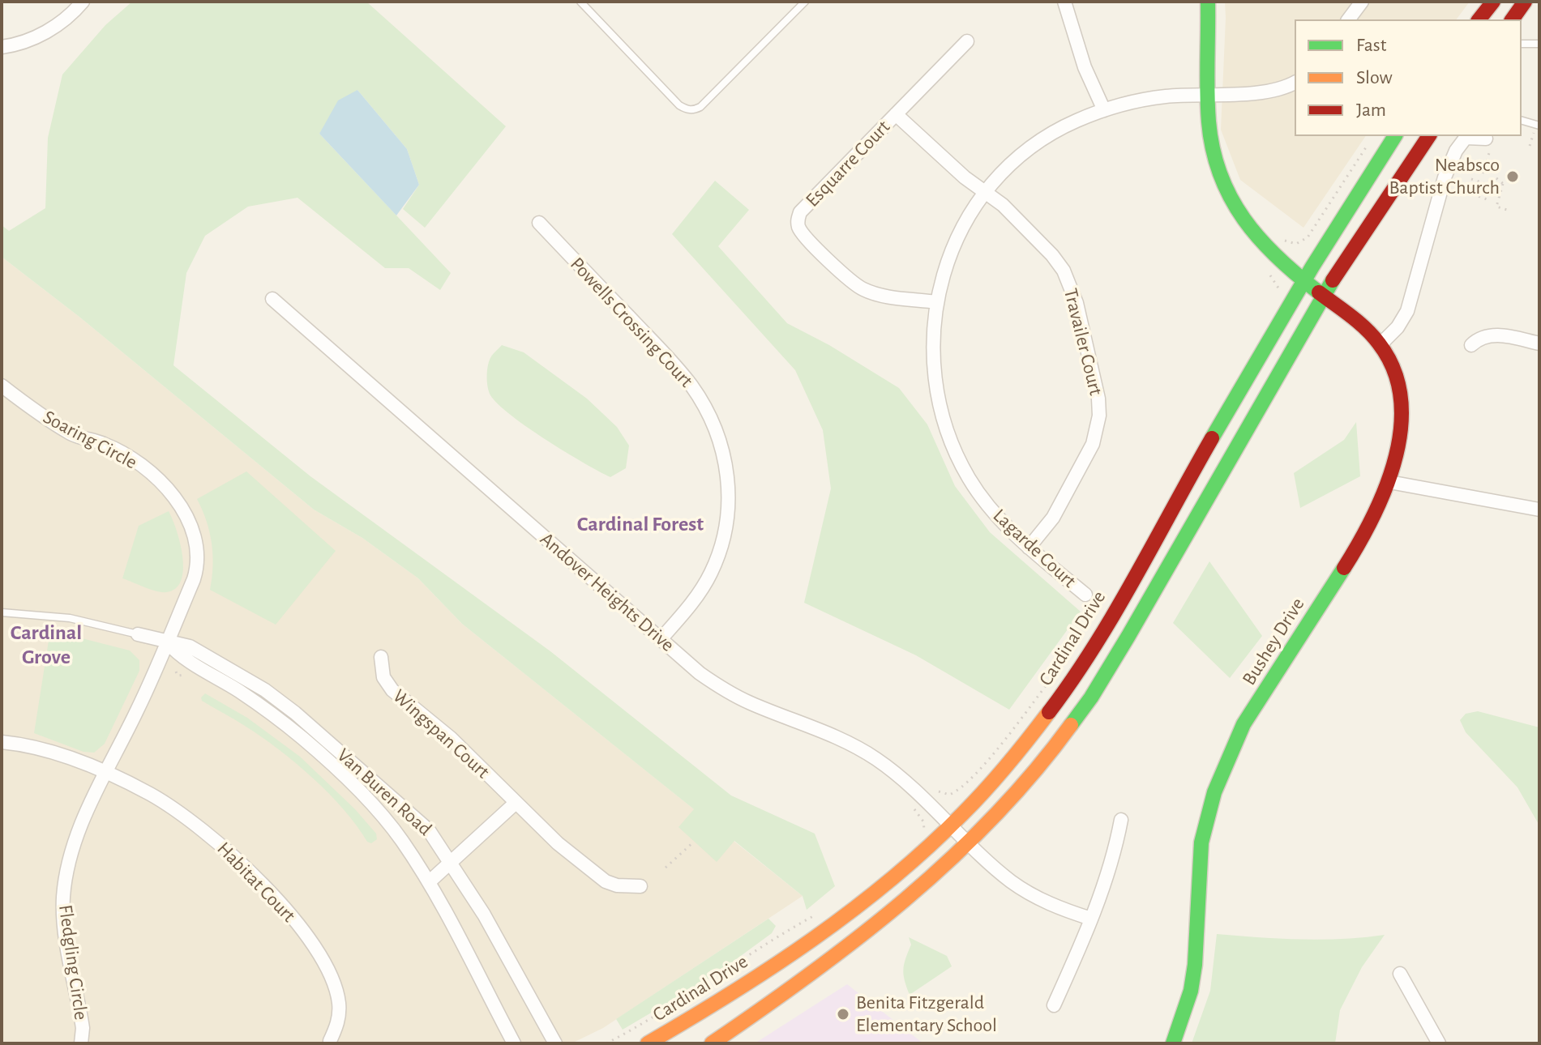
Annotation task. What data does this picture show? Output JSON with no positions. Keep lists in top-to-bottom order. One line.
{"streets":{"main road":["Cardinal Drive","Bushey Drive"],"street":["Esquarre Court","Powells Crossing Court","Travailer Court","Soaring Circle","Lagarde Court","Andover Heights Drive","Wingspan Court","Van Buren Road","Habitat Court","Fledgling Circle"]},"crossings":[["Esquarre Court","Travailer Court"],["Esquarre Court","Lagarde Court"],["Powells Crossing Court","Andover Heights Drive"],["Travailer Court","Lagarde Court"],["Soaring Circle","Van Buren Road"],["Soaring Circle","Fledgling Circle"],["Lagarde Court","Bushey Drive"],["Andover Heights Drive","Cardinal Drive"],["Cardinal Drive","Bushey Drive"],["Van Buren Road","Fledgling Circle"],["Habitat Court","Fledgling Circle"]],"districts":["Cardinal Forest","Cardinal Grove"],"places":["Neabsco Baptist Church","Benita Fitzgerald Elementary School"],"legend":["Fast","Slow","Jam"]}
